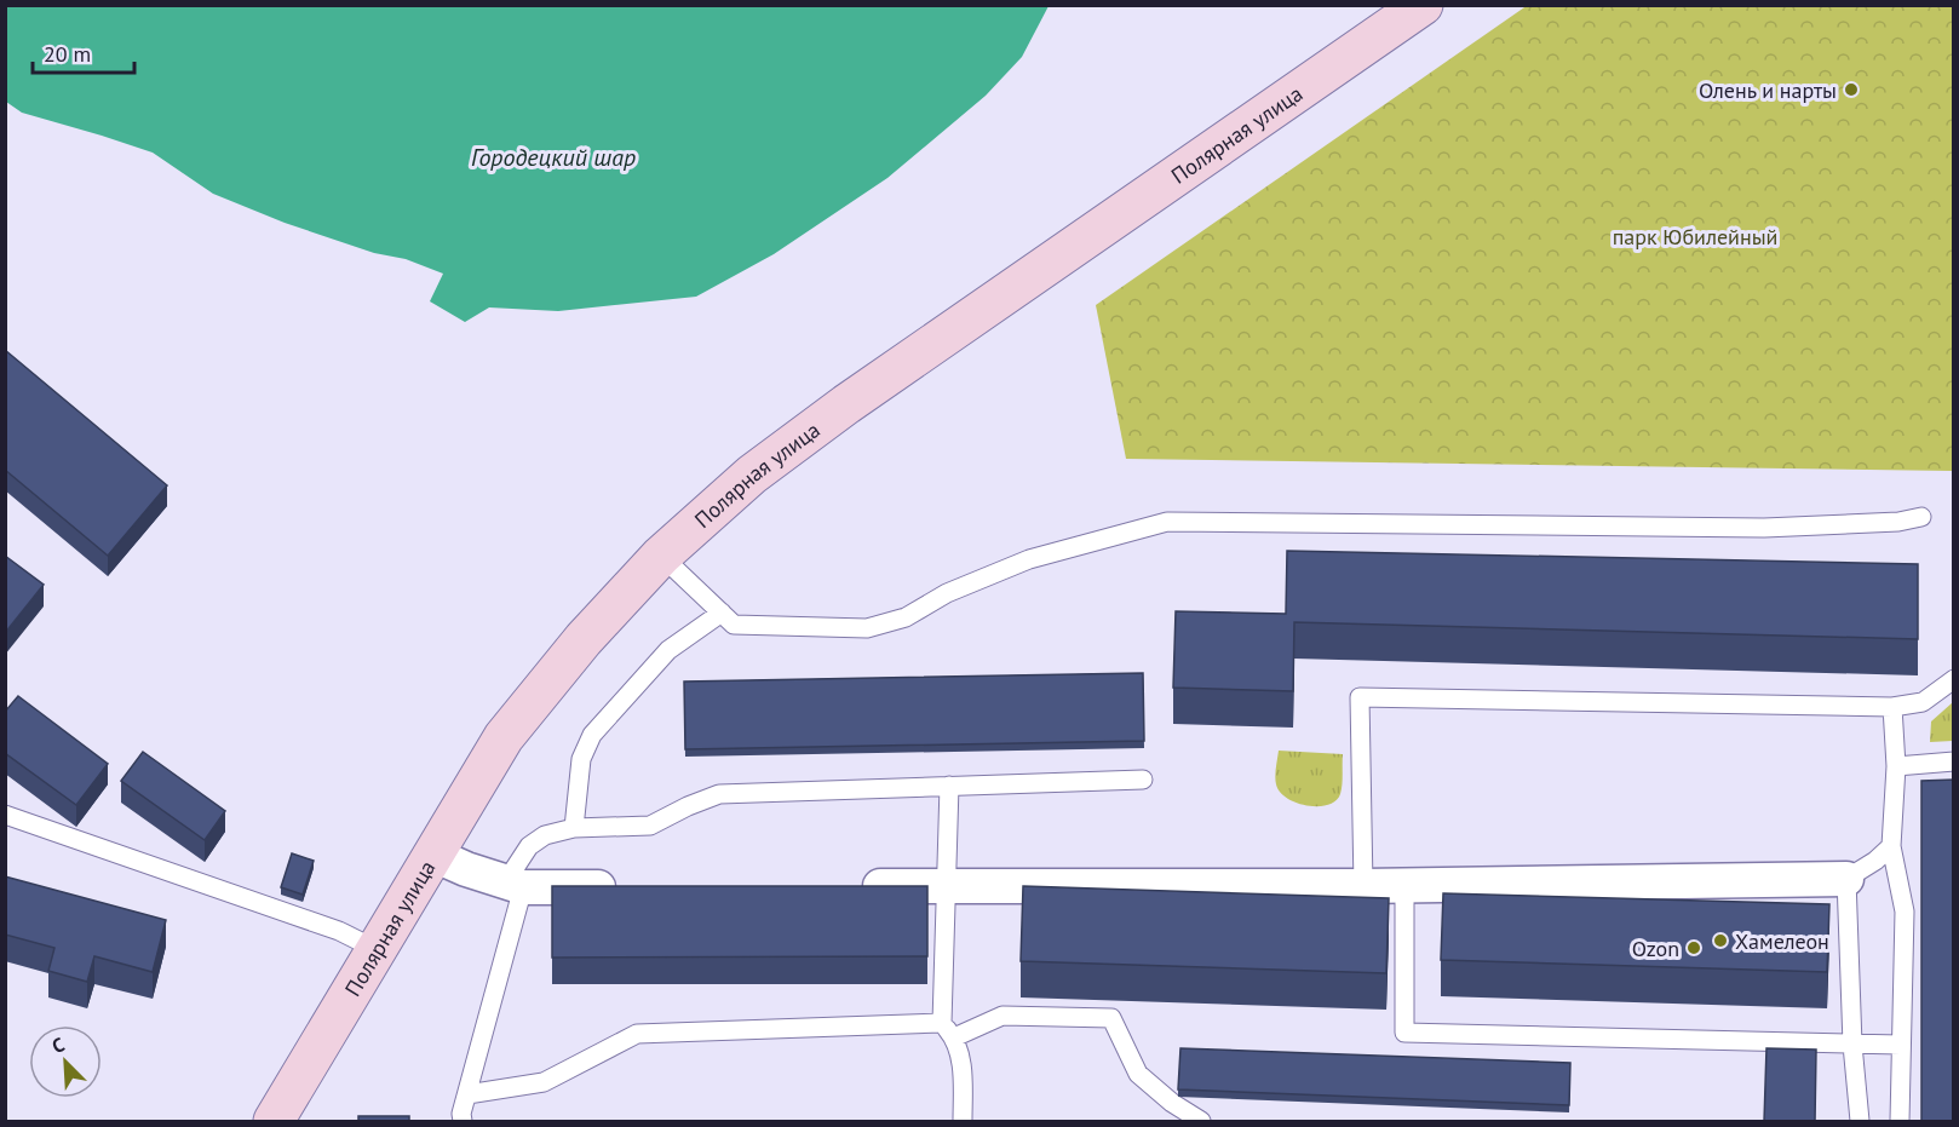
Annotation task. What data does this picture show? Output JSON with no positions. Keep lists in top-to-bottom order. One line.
{"streets":{"main road":["Полярная улица"]},"water":["Городецкий шар"],"parks":["парк Юбилейный"],"places":["Олень и нарты","Хамелеон","Ozon"],"scale_bar":"20 m","north":"top left"}
